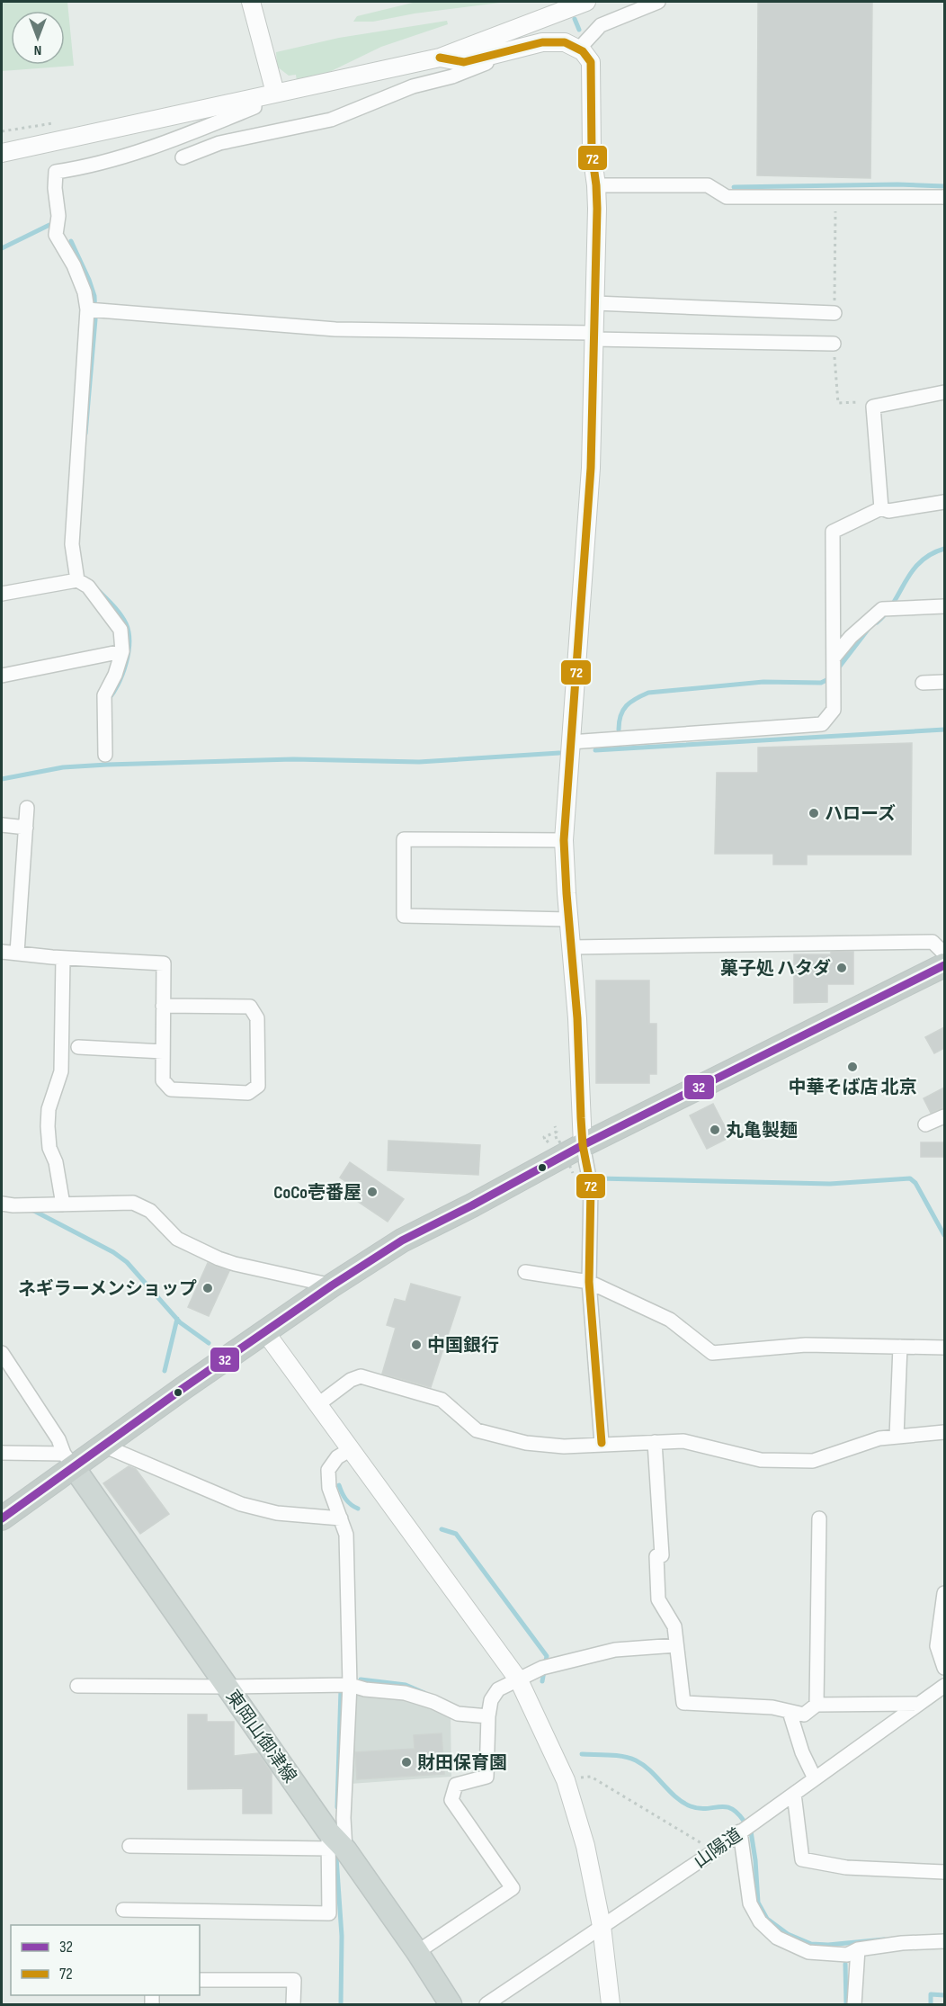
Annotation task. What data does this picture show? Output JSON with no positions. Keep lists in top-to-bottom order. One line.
{"streets":{"main road":["東岡山御津線"],"street":["山陽道"]},"places":["ハローズ","菓子処 ハタダ","中華そば店 北京","丸亀製麺","CoCo壱番屋","ネギラーメンショップ","中国銀行","財田保育園"],"lines":["transit line 72","transit line 32"],"legend":["32","72"],"north":"bottom"}
